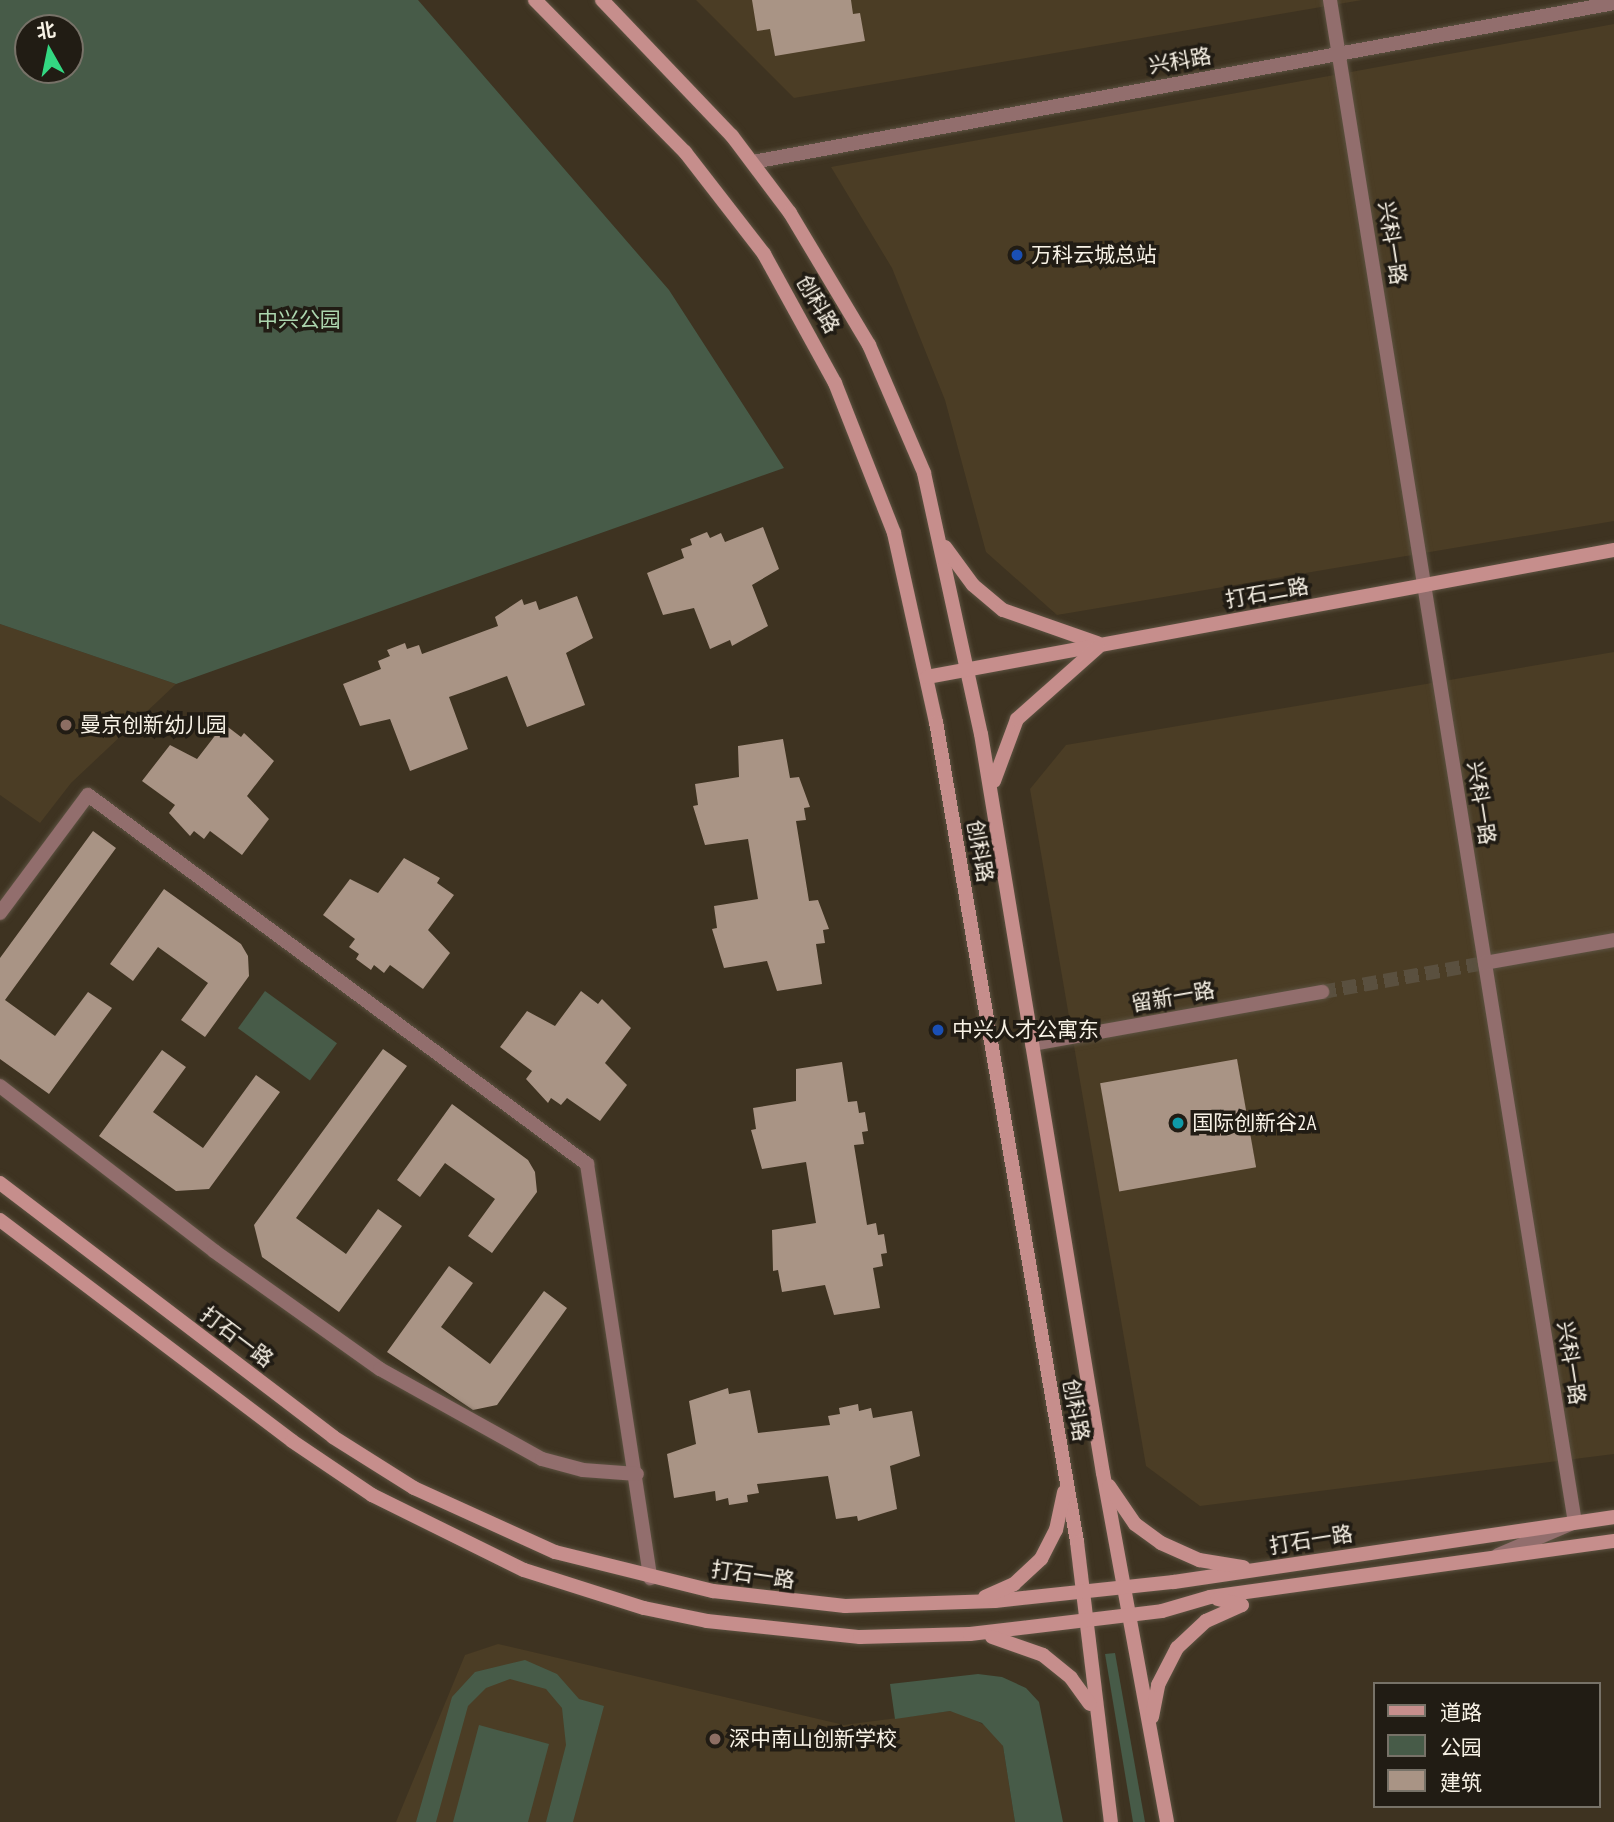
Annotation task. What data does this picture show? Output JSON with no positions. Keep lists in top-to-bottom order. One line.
{"streets":{"main road":["创科路","打石二路","打石一路"],"street":["兴科路","兴科一路","留新一路"]},"crossings":[["兴科路","兴科一路"],["兴科路","创科路"],["兴科一路","打石二路"],["兴科一路","打石一路"],["创科路","打石二路"],["创科路","留新一路"],["创科路","打石一路"]],"parks":["中兴公园"],"places":["万科云城总站","曼京创新幼儿园","中兴人才公寓东","国际创新谷2A","深中南山创新学校"],"legend":["道路","公园","建筑"],"north":"top"}
